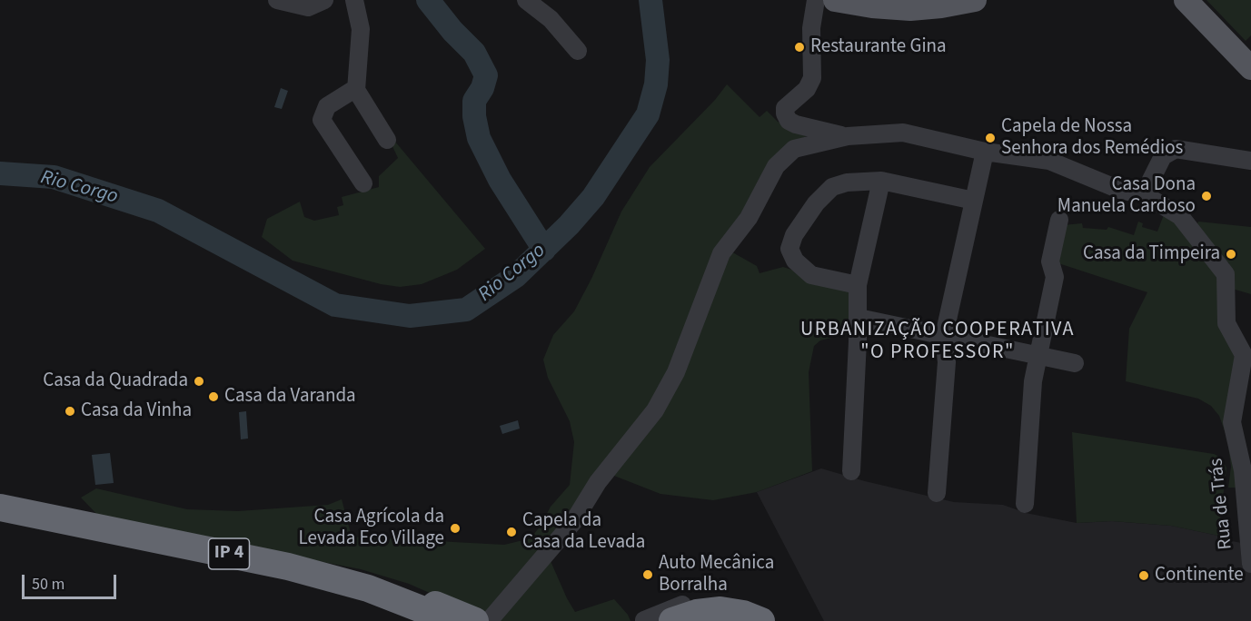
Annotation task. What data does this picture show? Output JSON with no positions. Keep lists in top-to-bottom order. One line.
{"streets":{"highway":["IP 4"],"street":["Rua de Trás"]},"districts":["URBANIZAÇÃO COOPERATIVA \"O PROFESSOR\""],"water":["Rio Corgo"],"places":["Restaurante Gina","Capela de Nossa Senhora dos Remédios","Casa Dona Manuela Cardoso","Casa da Timpeira","Casa da Quadrada","Casa da Varanda","Casa da Vinha","Casa Agrícola da Levada Eco Village","Capela da Casa da Levada","Auto Mecânica Borralha","Continente"],"scale_bar":"50 m"}
